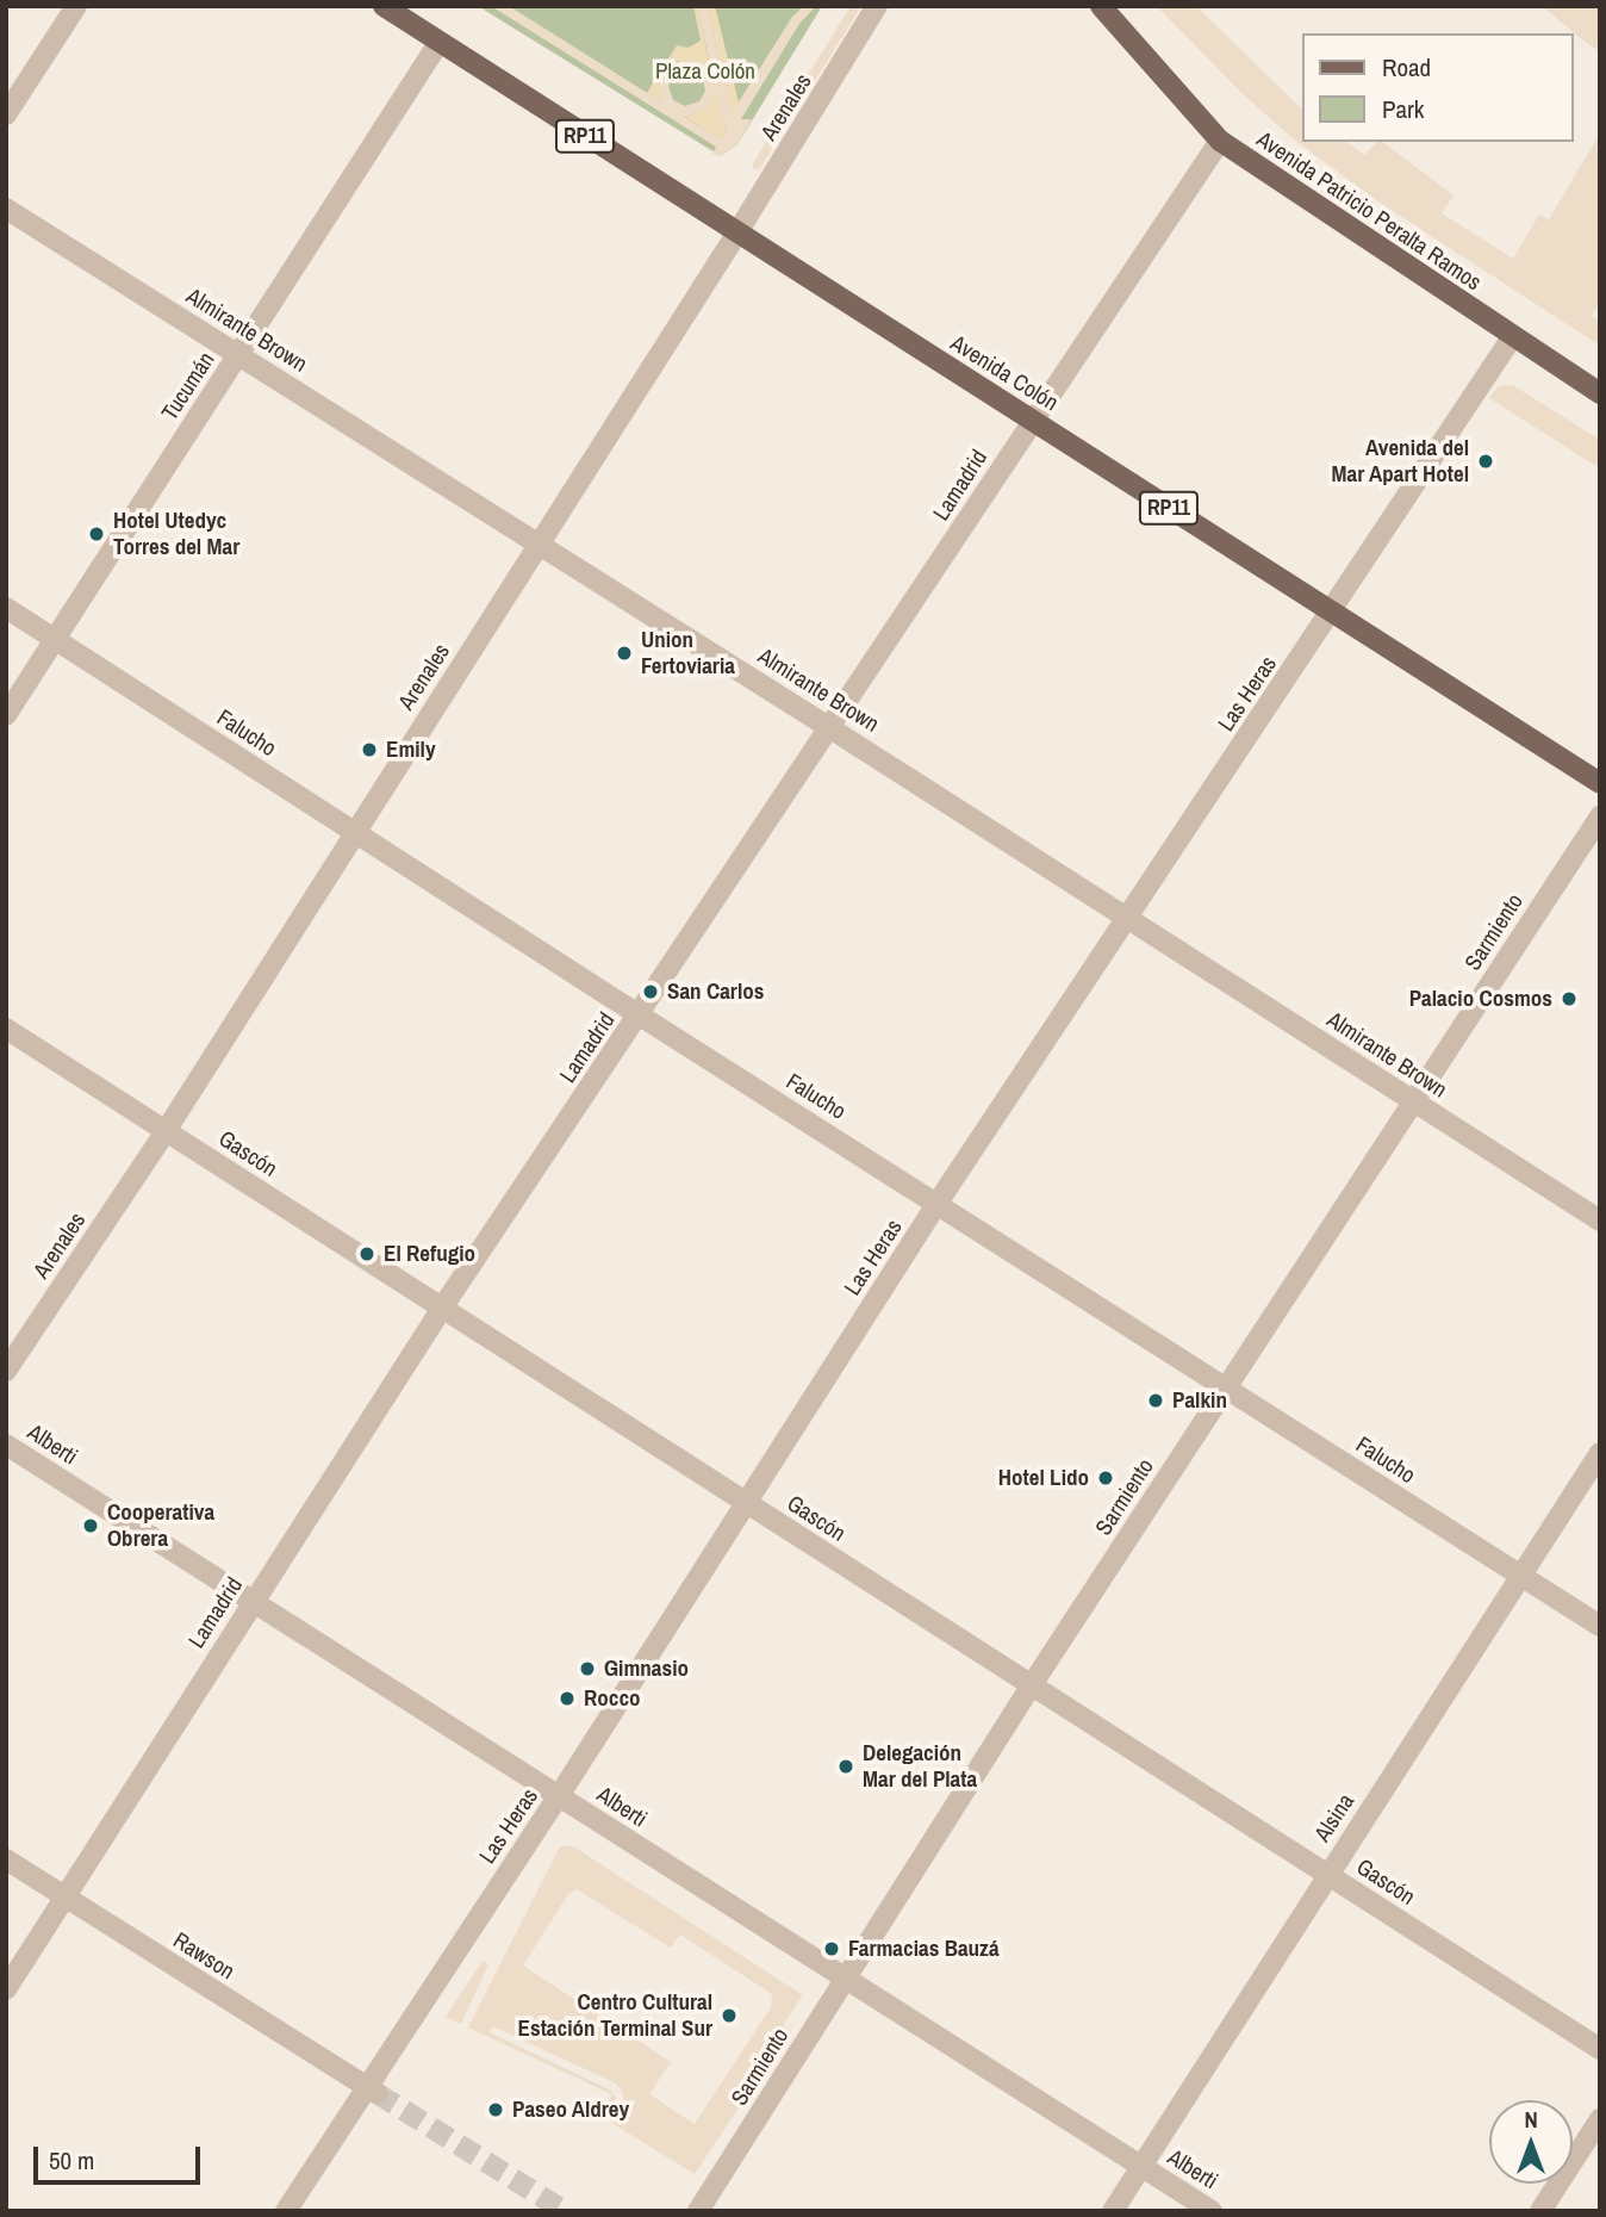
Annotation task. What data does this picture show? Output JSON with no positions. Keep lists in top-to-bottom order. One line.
{"streets":{"main road":["RP11","Avenida Patricio Peralta Ramos","Avenida Colón"],"street":["Arenales","Almirante Brown","Tucumán","Lamadrid","Las Heras","Falucho","Sarmiento","Gascón","Alberti","Alsina","Rawson"]},"crossings":[["Arenales","Almirante Brown"],["Arenales","Avenida Colón"],["Arenales","Falucho"],["Arenales","Gascón"],["Avenida Patricio Peralta Ramos","Lamadrid"],["Avenida Patricio Peralta Ramos","Las Heras"],["Almirante Brown","Tucumán"],["Almirante Brown","Lamadrid"],["Almirante Brown","Las Heras"],["Almirante Brown","Sarmiento"],["Avenida Colón","Tucumán"],["Avenida Colón","Lamadrid"],["Avenida Colón","Las Heras"],["Tucumán","Falucho"],["Lamadrid","Falucho"],["Lamadrid","Gascón"],["Lamadrid","Alberti"],["Lamadrid","Rawson"],["Las Heras","Falucho"],["Las Heras","Gascón"],["Las Heras","Alberti"],["Las Heras","Rawson"],["Falucho","Sarmiento"],["Falucho","Alsina"],["Sarmiento","Gascón"],["Sarmiento","Alberti"],["Gascón","Alsina"],["Alberti","Alsina"]],"parks":["Plaza Colón"],"places":["Avenida del Mar Apart Hotel","Hotel Utedyc Torres del Mar","Union Fertoviaria","Emily","San Carlos","Palacio Cosmos","El Refugio","Palkin","Hotel Lido","Cooperativa Obrera","Gimnasio","Rocco","Delegación Mar del Plata","Farmacias Bauzá","Centro Cultural Estación Terminal Sur","Paseo Aldrey"],"legend":["Road","Park"],"scale_bar":"50 m","north":"top"}
